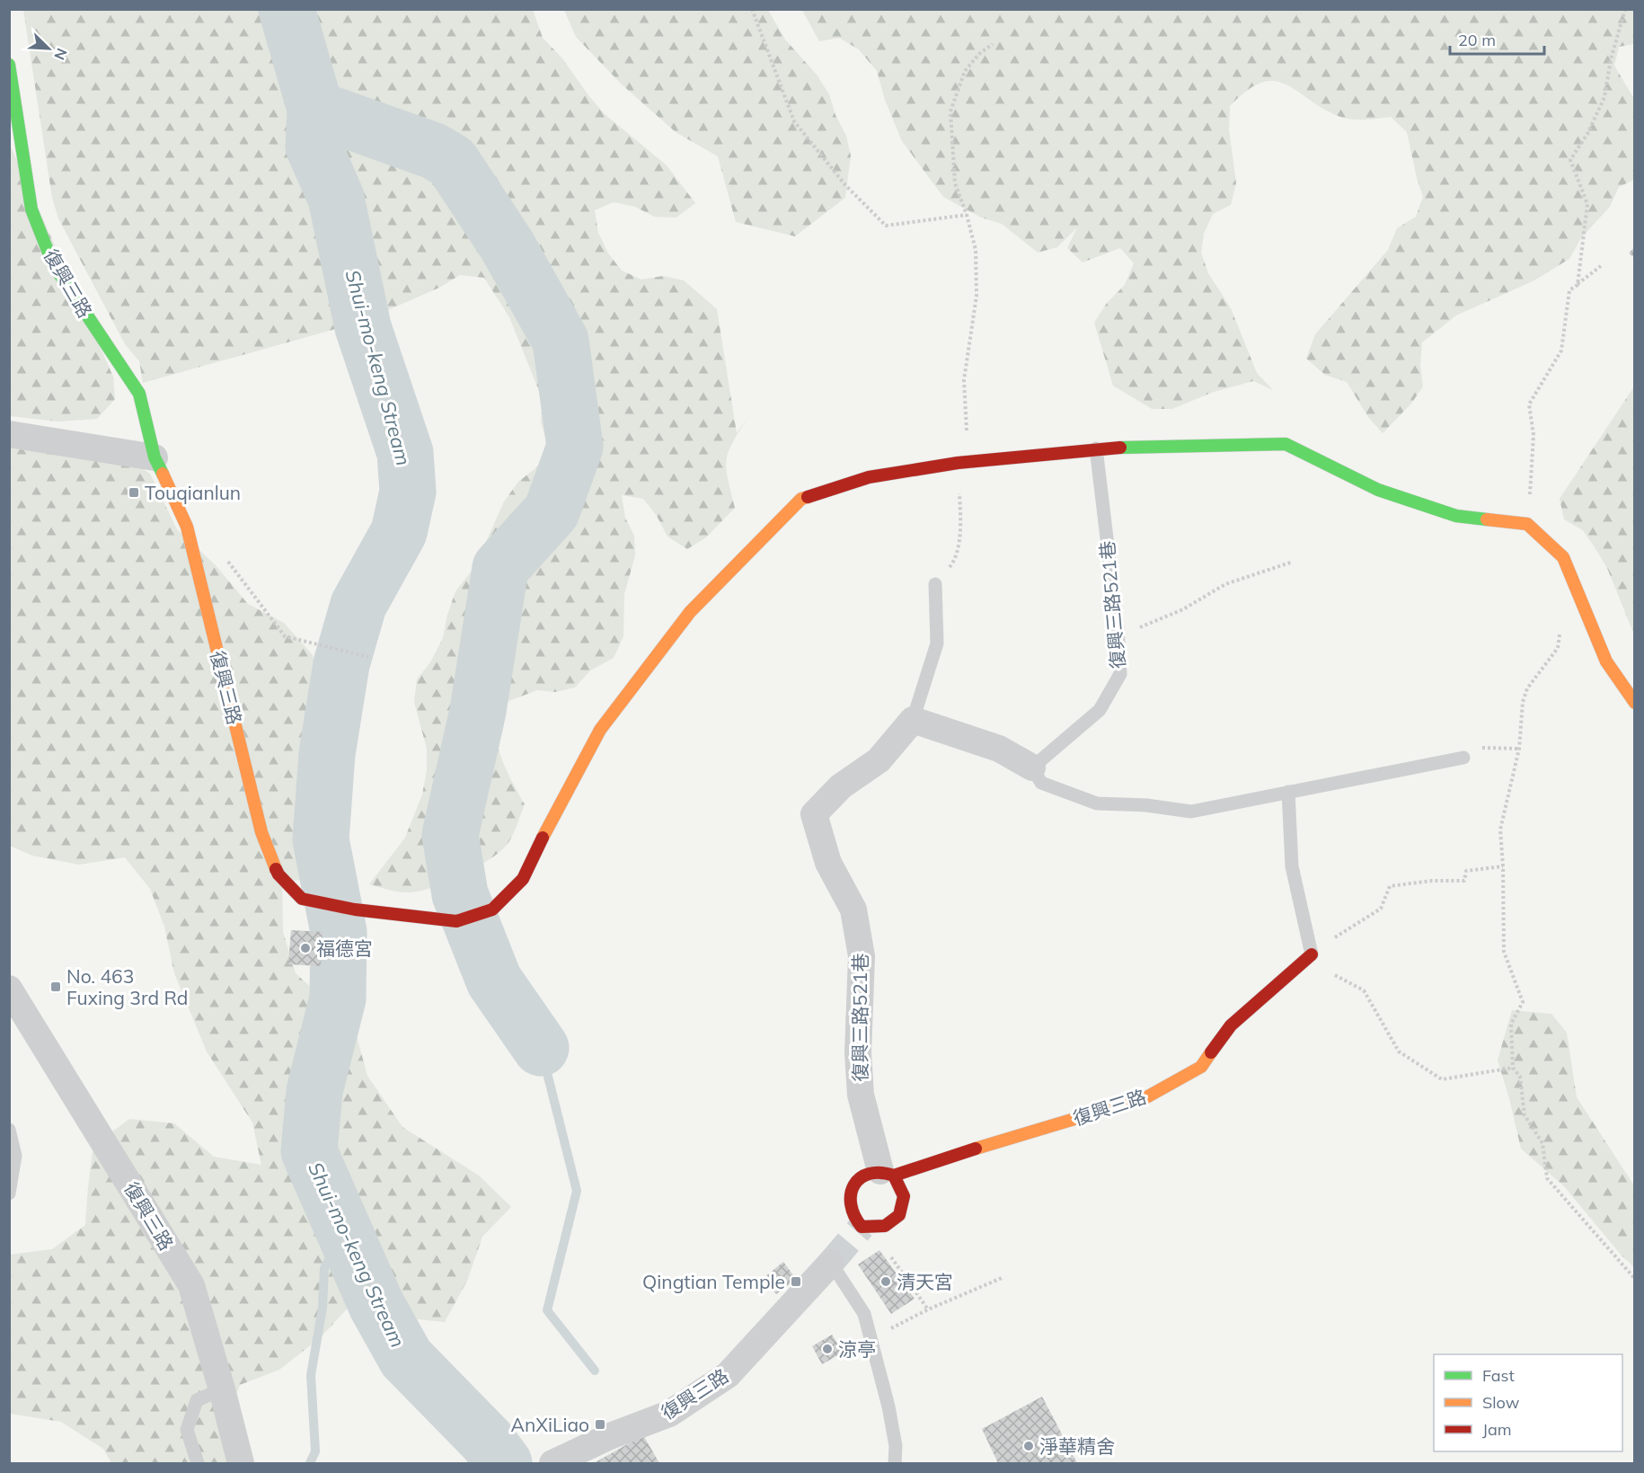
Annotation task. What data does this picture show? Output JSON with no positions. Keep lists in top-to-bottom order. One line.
{"streets":{"street":["復興三路","復興三路521巷"]},"crossings":[["復興三路","復興三路521巷"]],"water":["Shui-mo-keng Stream"],"places":{"transit":["Touqianlun","No. 463 Fuxing 3rd Rd","Qingtian Temple","AnXiLiao"],"other":["福德宮","清天宮","涼亭","淨華精舍"]},"legend":["Fast","Slow","Jam"],"scale_bar":"20 m","north":"bottom right"}
